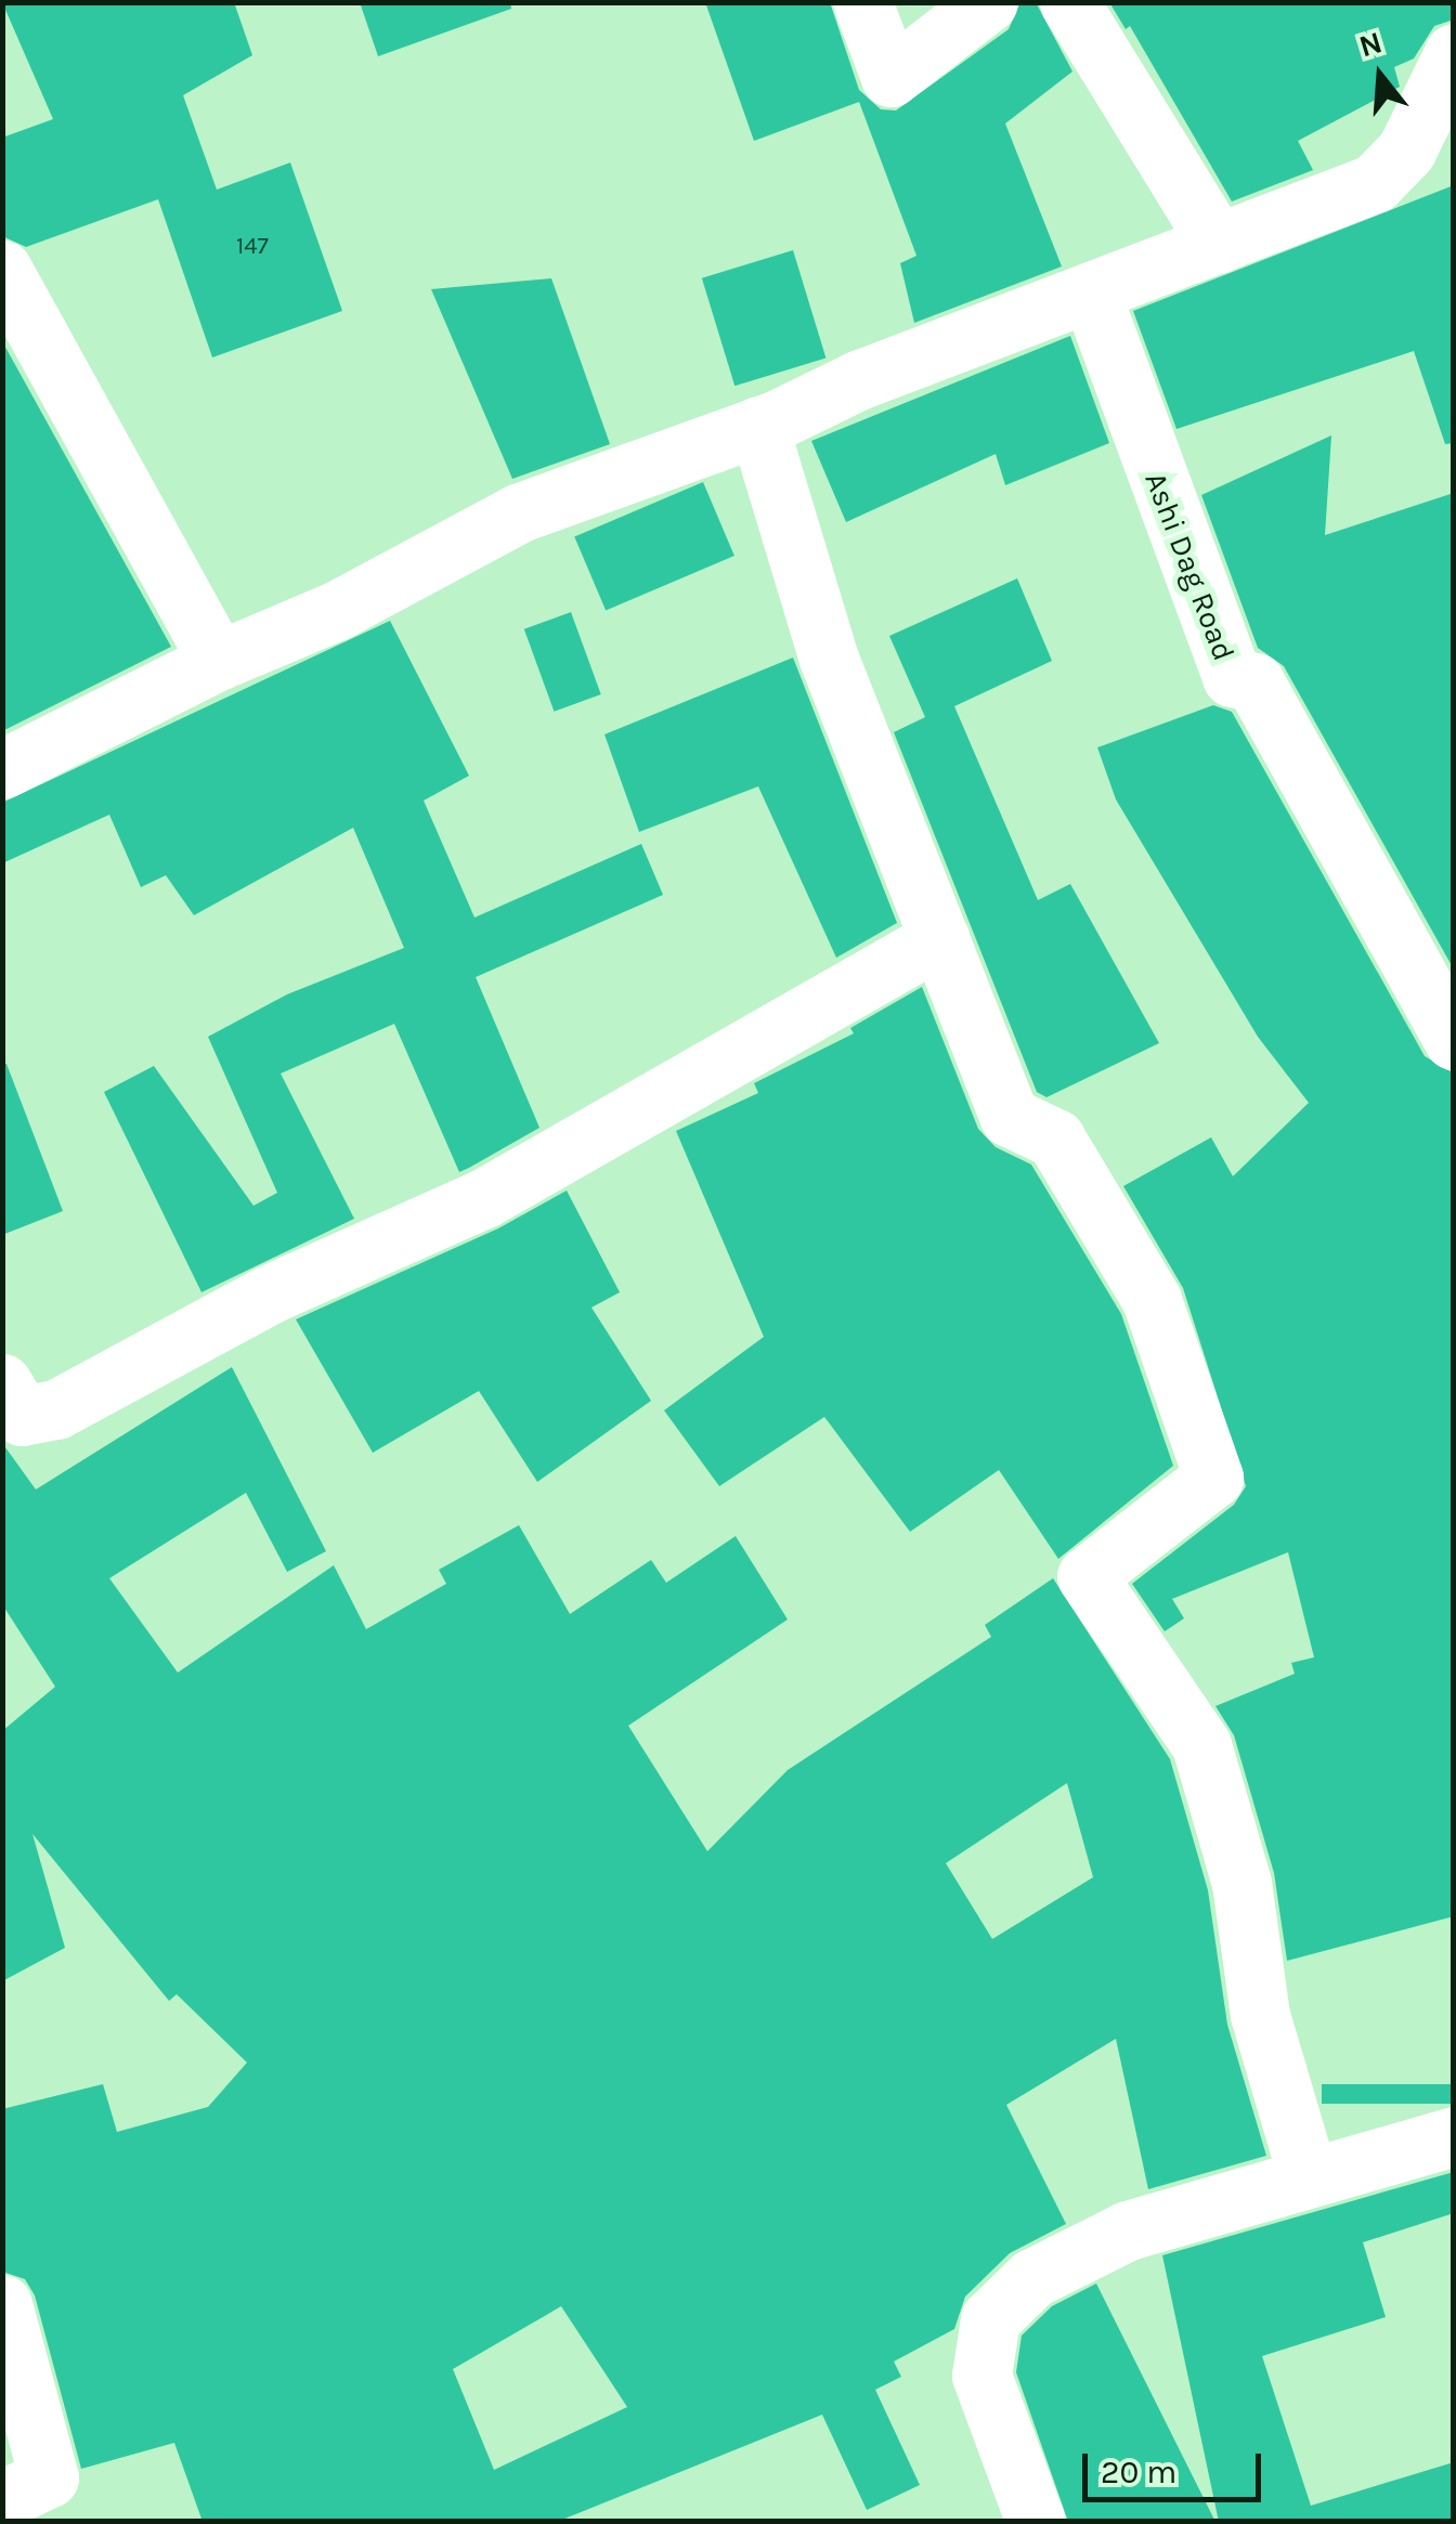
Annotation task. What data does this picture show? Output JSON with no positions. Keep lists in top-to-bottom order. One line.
{"streets":{"street":["Ashi Dag Road"]},"house_numbers":["147"],"scale_bar":"20 m","north":"top"}
